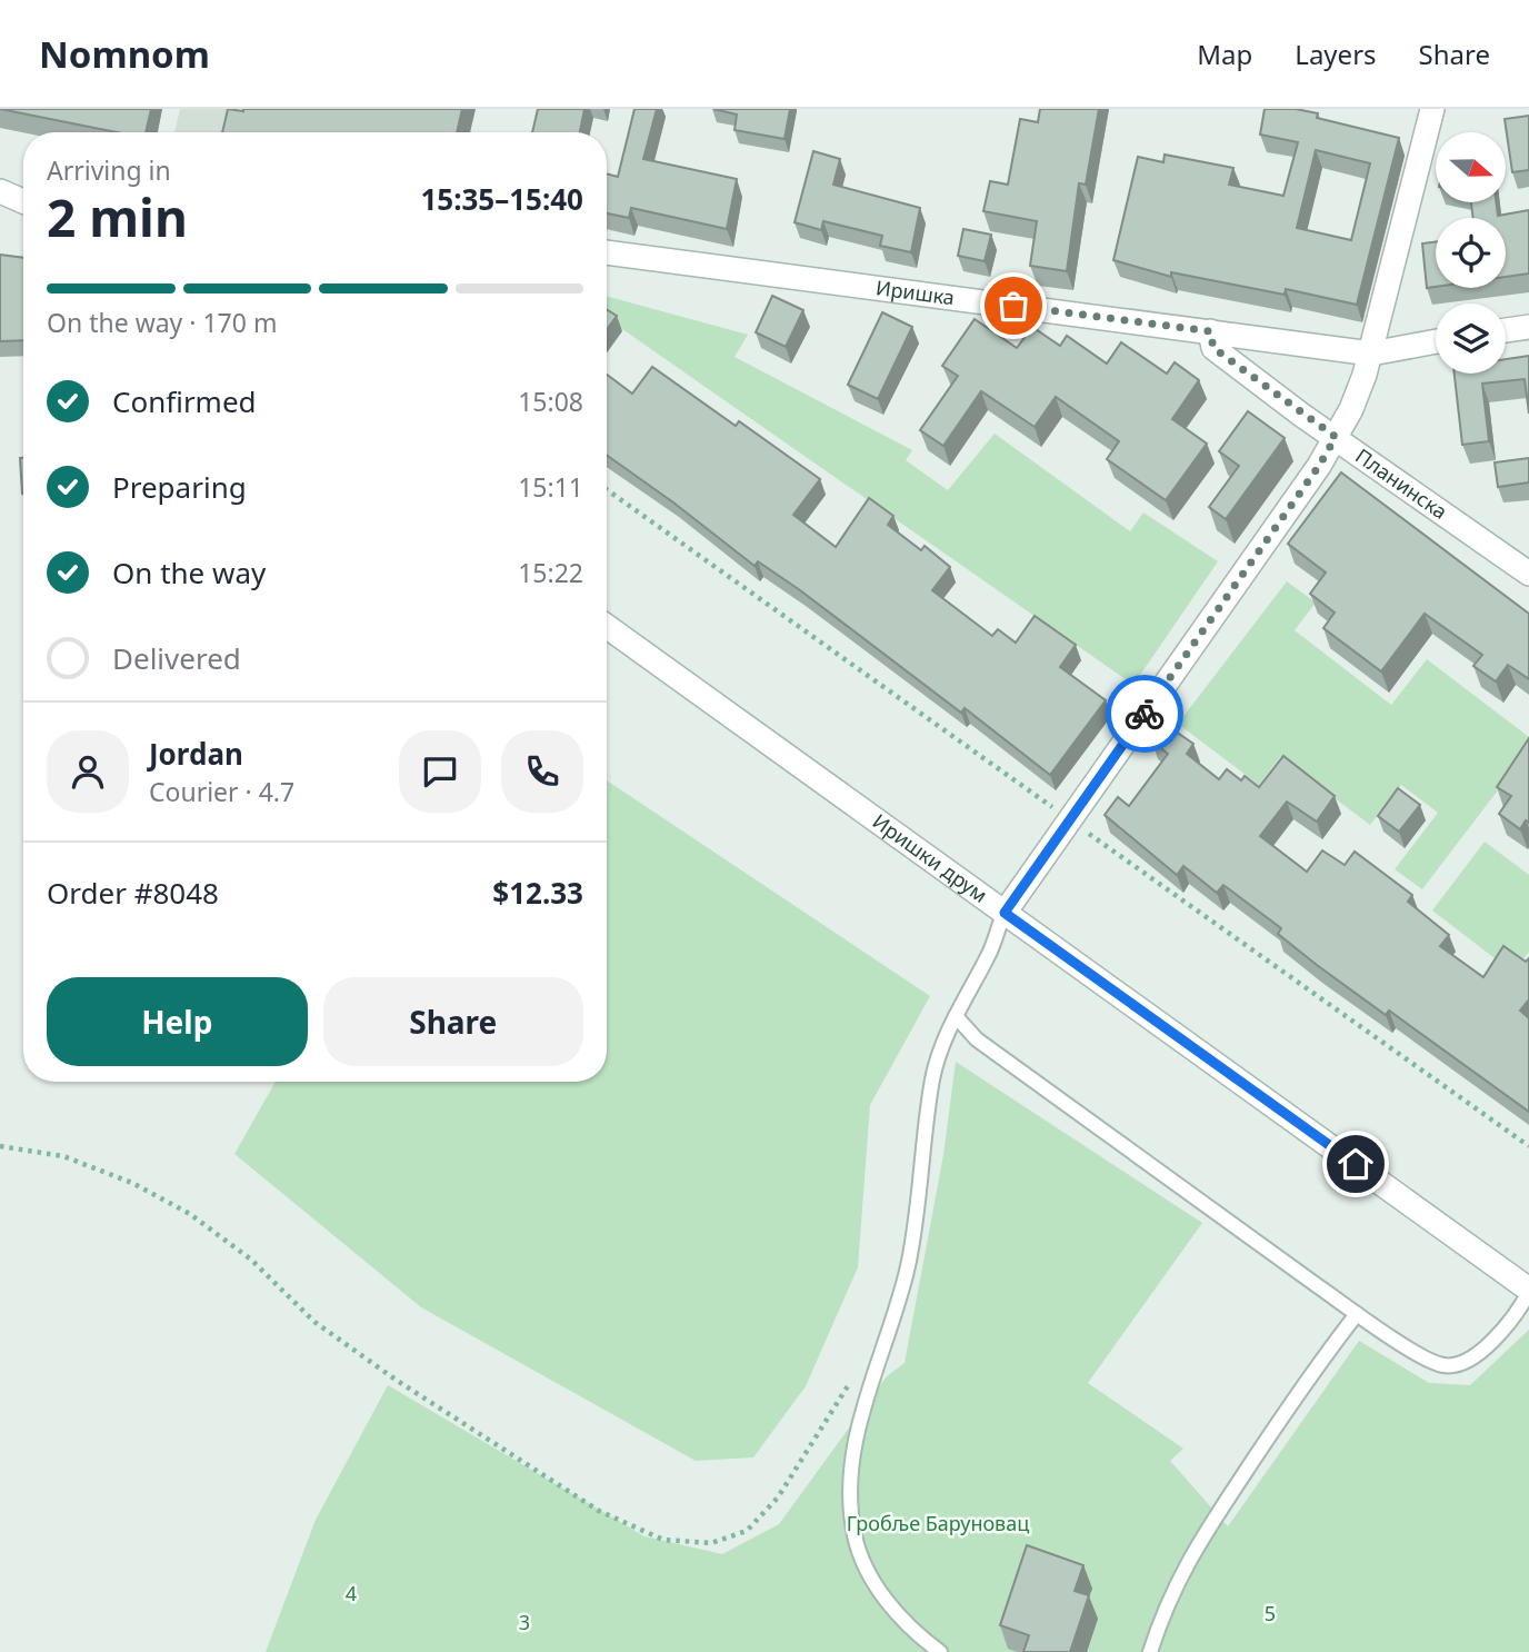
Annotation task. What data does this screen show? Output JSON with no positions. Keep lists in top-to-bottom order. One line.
{"streets":{"street":["Иришка","Планинска","Иришки друм"]},"crossings":[["Иришка","Планинска"]],"parks":["Гробље Баруновац","4","5","3"],"north":"right","page":{"header":"Nomnom","nav":["Map","Layers","Share"],"heading":["2 min","Arriving in","15:35–15:40"],"panel":["Jordan","Courier · 4.7","Order #8048","$12.33"],"bar":"On the way · 170 m","list":[["Confirmed","15:08"],["Preparing","15:11"],["On the way","15:22"],"Delivered"],"buttons":["Help","Share"]}}
